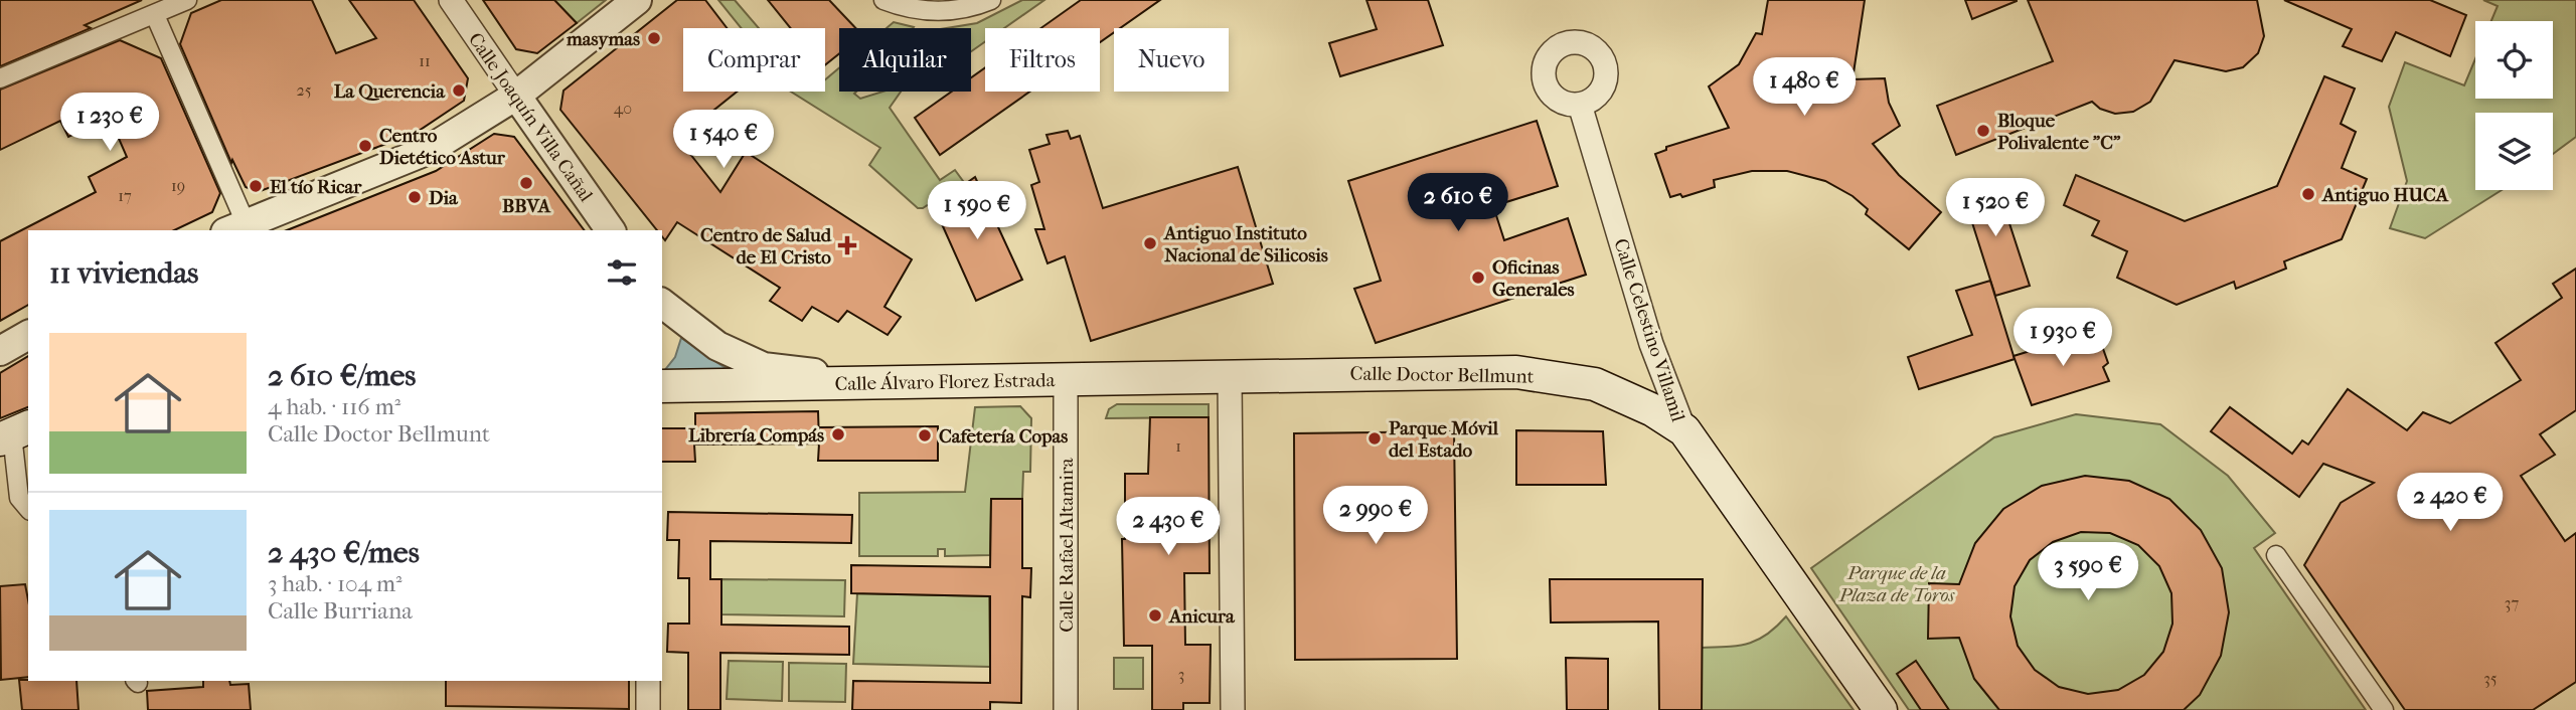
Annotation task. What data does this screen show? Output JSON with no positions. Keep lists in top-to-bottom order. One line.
{"streets":{"main road":["Calle Celestino Villamil","Calle Doctor Bellmunt","Calle Álvaro Florez Estrada"],"street":["Calle Joaquín Villa Cañal","Calle Rafael Altamira"]},"crossings":[["Calle Celestino Villamil","Calle Doctor Bellmunt"],["Calle Doctor Bellmunt","Calle Álvaro Florez Estrada"],["Calle Álvaro Florez Estrada","Calle Rafael Altamira"]],"parks":["Parque de la Plaza de Toros"],"places":{"other":["masymas","La Querencia","Bloque Polivalente \"C\"","Centro Dietético Astur","BBVA","El tío Ricar","Antiguo HUCA","Dia","Antiguo Instituto Nacional de Silicosis","Oficinas Generales","Librería Compás","Cafetería Copas","Parque Móvil del Estado","Anicura"],"health":["Centro de Salud de El Cristo"]},"house_numbers":["11","25","40","19","17","1","37","3","35"],"page":{"chip":["Comprar","Alquilar","Filtros","Nuevo"],"price":["1 480 €","1 230 €","1 540 €","2 610 €","1 520 €","1 590 €","1 930 €","2 420 €","2 990 €","2 430 €","3 590 €"],"heading":"11 viviendas","list":[{"name":"2 610 €/mes","note":"4 hab. · 116 m² · Calle Doctor Bellmunt"},{"name":"2 430 €/mes","note":"3 hab. · 104 m² · Calle Burriana"}]}}
